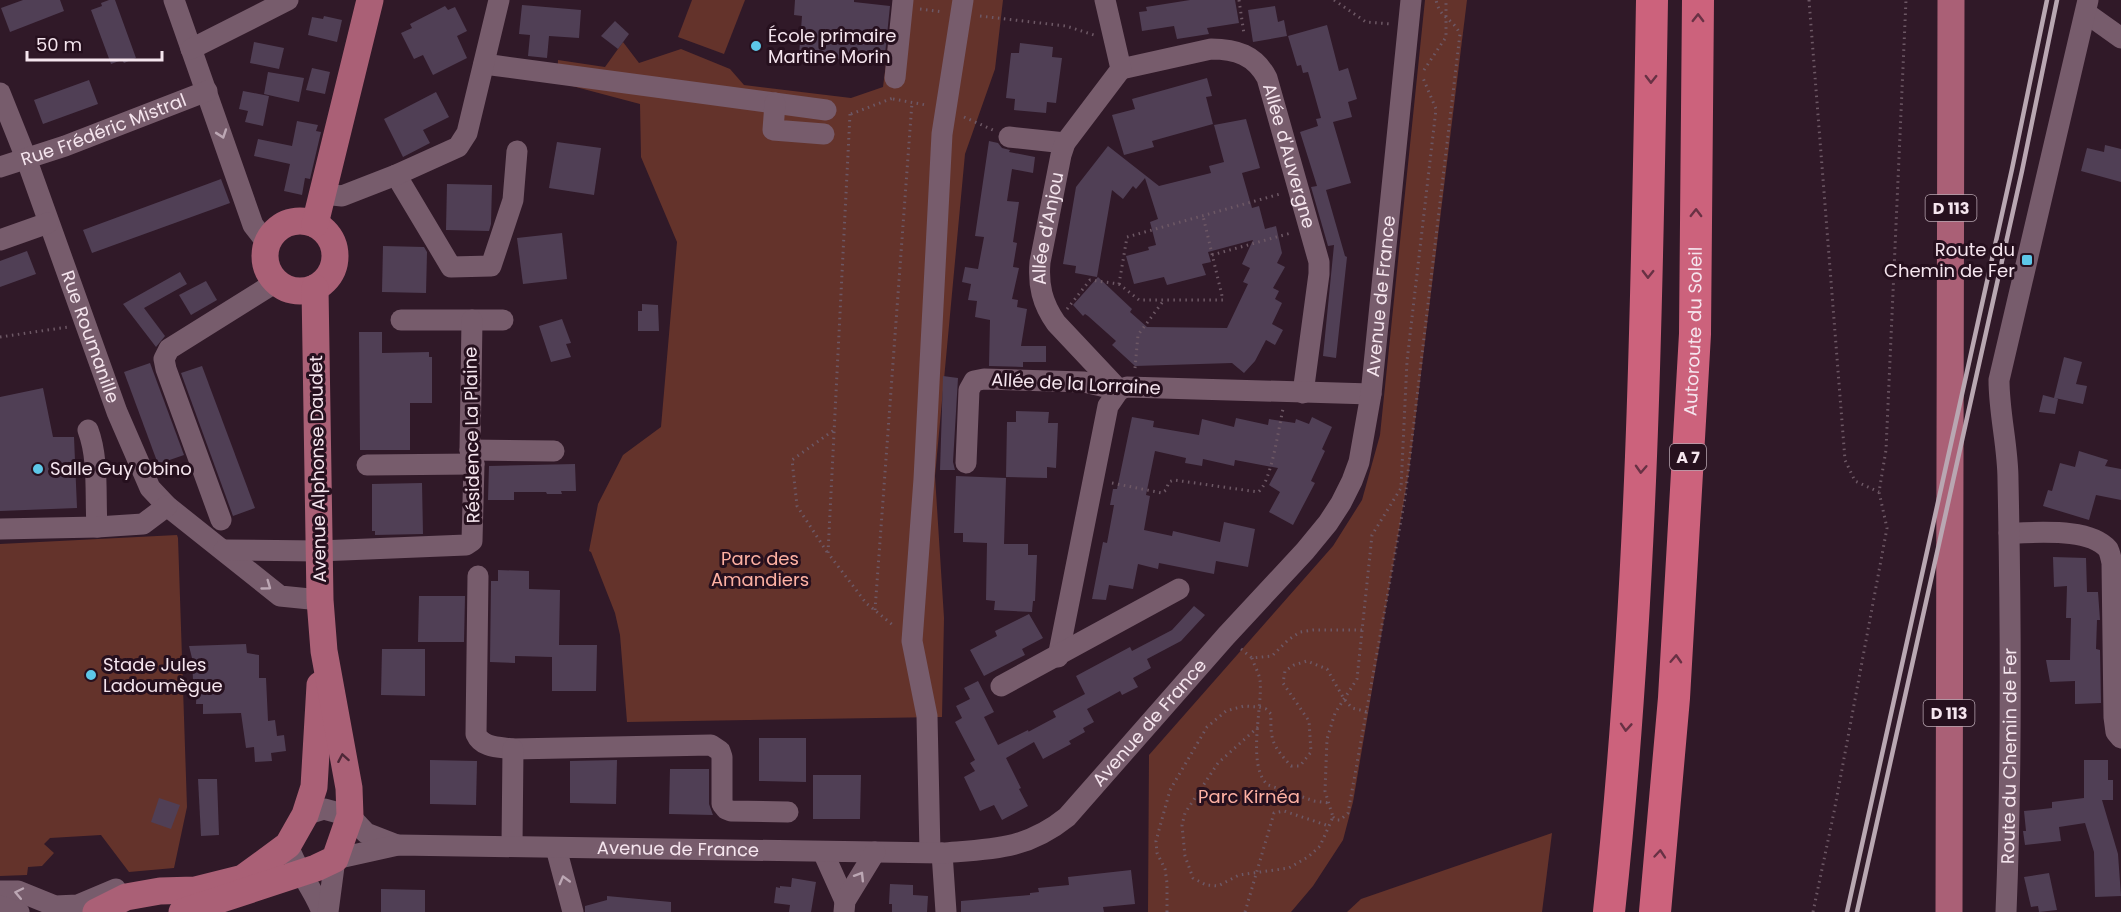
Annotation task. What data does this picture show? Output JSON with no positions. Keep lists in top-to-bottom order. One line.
{"streets":{"highway":["Autoroute du Soleil","A 7"],"main road":["D 113","Avenue Alphonse Daudet"],"street":["Rue Frédéric Mistral","Allée d'Auvergne","Allée d'Anjou","Avenue de France","Rue Roumanille","Allée de la Lorraine","Résidence La Plaine","Route du Chemin de Fer"]},"crossings":[["Rue Frédéric Mistral","Rue Roumanille"],["Allée d'Auvergne","Allée de la Lorraine"],["Allée d'Anjou","Allée de la Lorraine"],["Avenue de France","Allée de la Lorraine"],["Avenue de France","Avenue Alphonse Daudet"],["Rue Roumanille","Avenue Alphonse Daudet"],["Résidence La Plaine","Avenue Alphonse Daudet"]],"parks":["Parc des Amandiers","Parc Kirnéa"],"places":{"other":["École primaire Martine Morin","Salle Guy Obino","Stade Jules Ladoumègue"],"transit":["Route du Chemin de Fer"]},"scale_bar":"50 m"}
